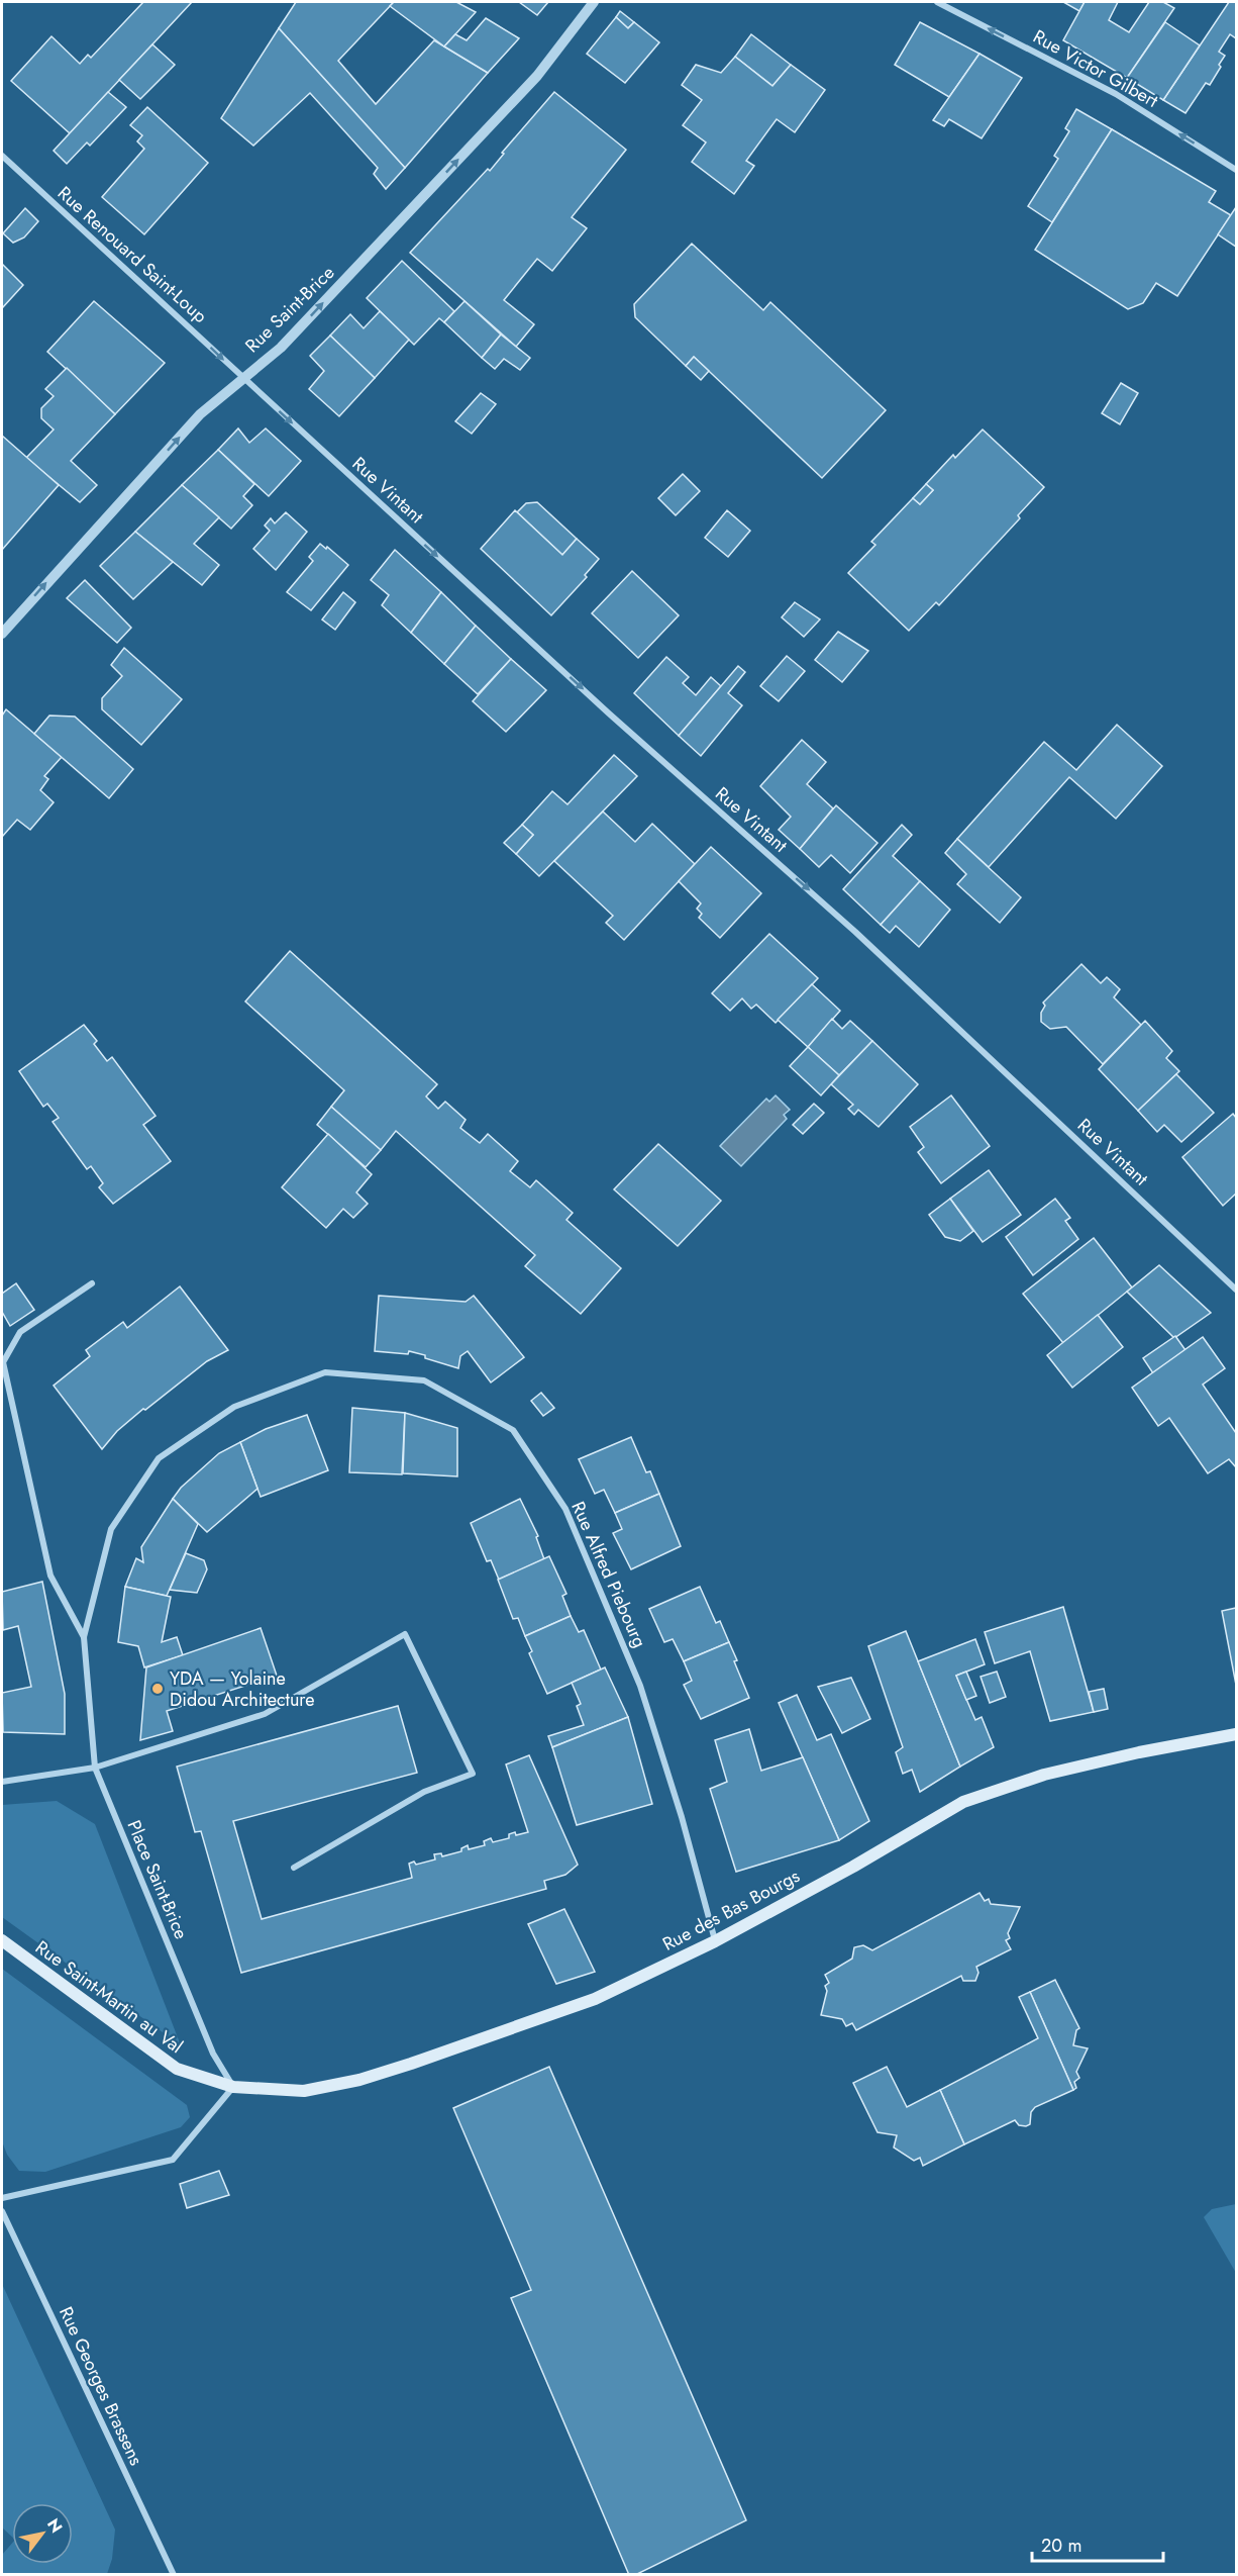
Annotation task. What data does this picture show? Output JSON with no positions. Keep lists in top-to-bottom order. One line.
{"streets":{"main road":["Rue des Bas Bourgs","Rue Saint-Martin au Val"],"street":["Rue Victor Gilbert","Rue Renouard Saint-Loup","Rue Saint-Brice","Rue Vintant","Rue Alfred Piebourg","Place Saint-Brice","Rue Georges Brassens"]},"crossings":[["Rue Renouard Saint-Loup","Rue Saint-Brice"],["Rue Renouard Saint-Loup","Rue Vintant"],["Rue Saint-Brice","Rue Vintant"],["Rue Alfred Piebourg","Place Saint-Brice"],["Rue Alfred Piebourg","Rue des Bas Bourgs"],["Place Saint-Brice","Rue des Bas Bourgs"],["Place Saint-Brice","Rue Saint-Martin au Val"],["Rue des Bas Bourgs","Rue Saint-Martin au Val"]],"one_way":["Rue Victor Gilbert","Rue Renouard Saint-Loup","Rue Saint-Brice","Rue Vintant"],"places":["YDA — Yolaine Didou Architecture"],"scale_bar":"20 m","north":"top right"}
